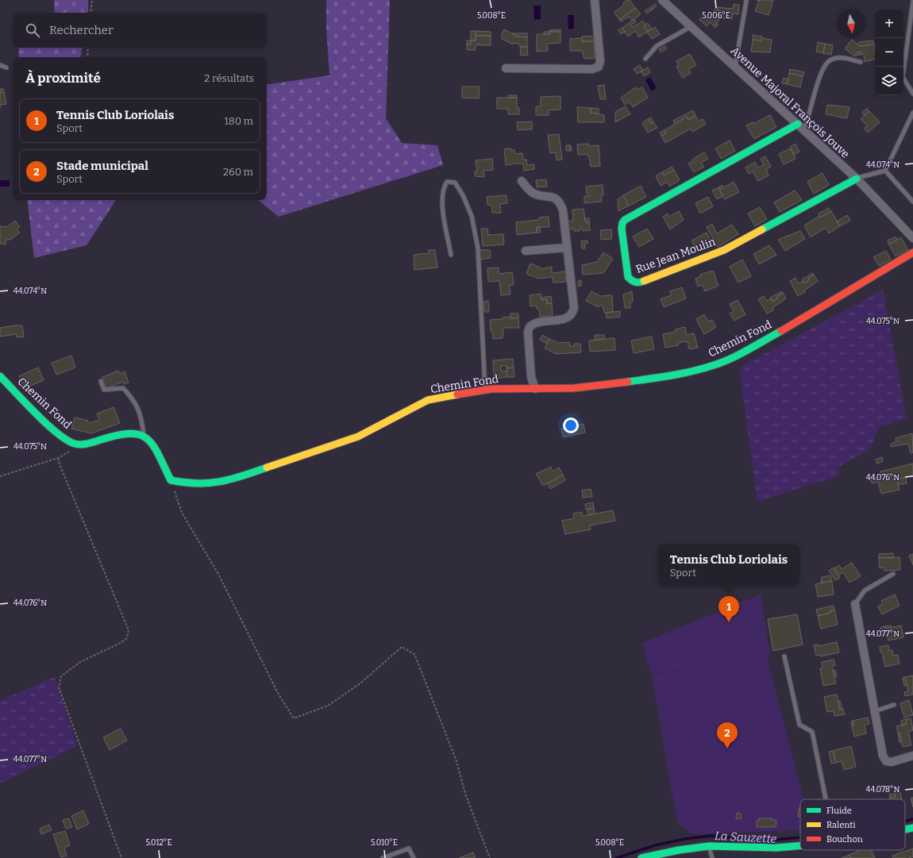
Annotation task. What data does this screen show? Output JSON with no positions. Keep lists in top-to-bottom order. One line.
{"streets":{"street":["Avenue Majoral François Jouve","Rue Jean Moulin","Chemin Fond"]},"crossings":[["Avenue Majoral François Jouve","Rue Jean Moulin"]],"water":["La Sauzette"],"legend":["Fluide","Ralenti","Bouchon"],"north":"bottom","page":{"map_buttons":["+","−"],"search":"Rechercher","heading":["À proximité","2 résultats"],"list":[{"mark":"1","name":"Tennis Club Loriolais","note":"Sport","value":"180 m"},{"mark":"2","name":"Stade municipal","note":"Sport","value":"260 m"}],"popup":["Tennis Club Loriolais","Sport"],"pins":["1","2"]},"coordinates":["5.008°E","5.006°E","44.074°N","44.075°N","44.076°N","44.077°N","44.078°N","5.012°E","5.010°E"]}
